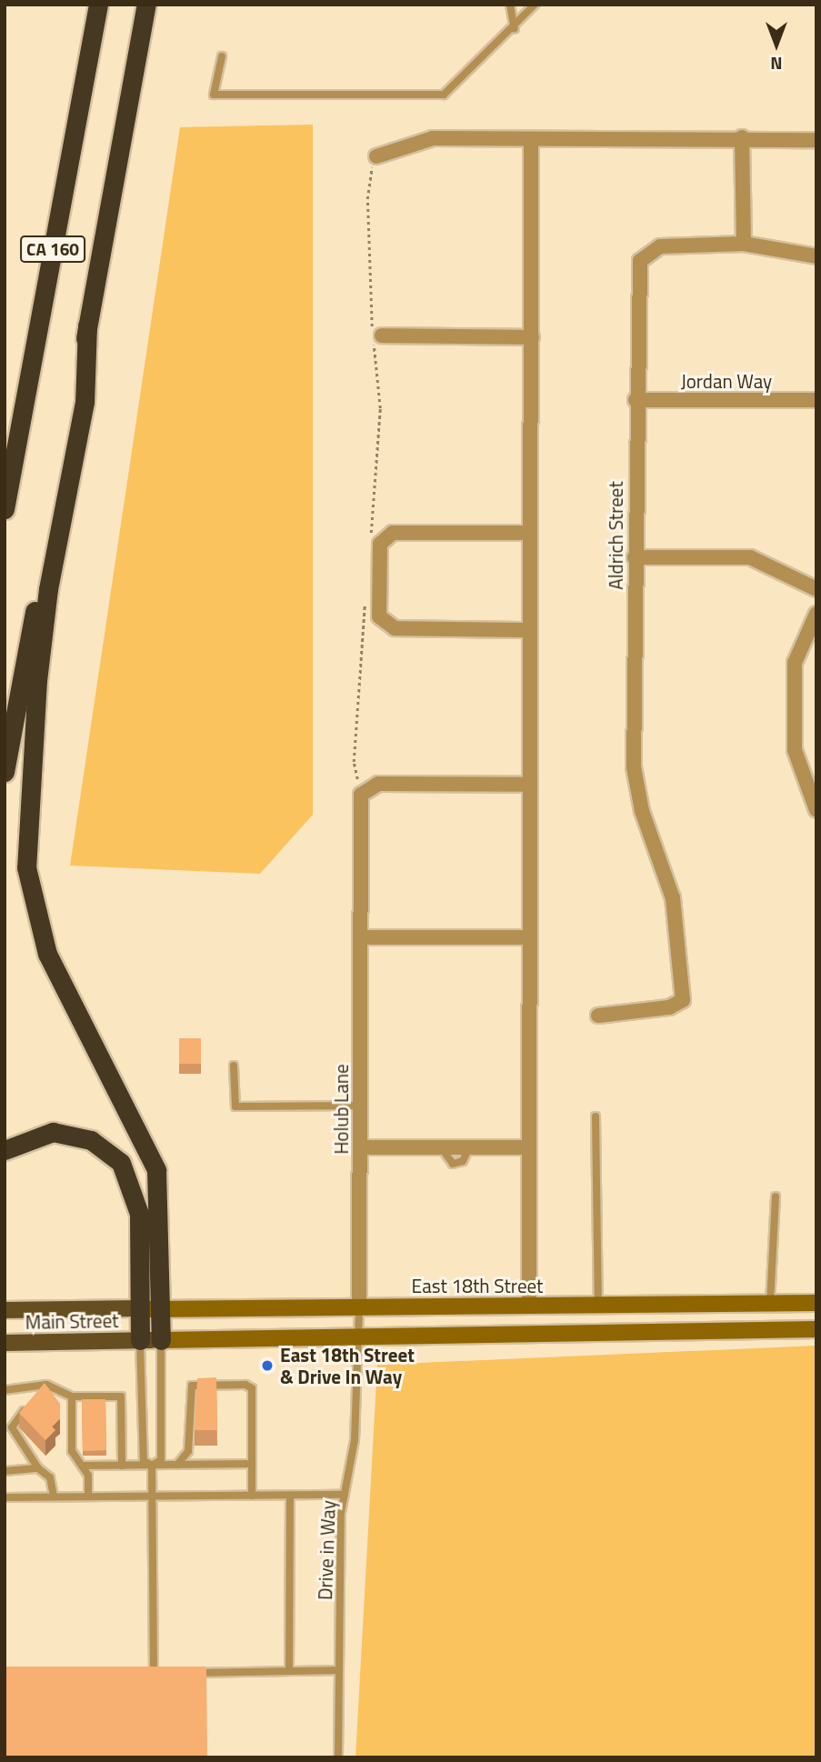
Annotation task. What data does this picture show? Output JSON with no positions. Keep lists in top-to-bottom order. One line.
{"streets":{"highway":["CA 160"],"main road":["East 18th Street","Main Street"],"street":["Jordan Way","Aldrich Street","Holub Lane"],"lane":["Drive in Way"]},"crossings":[["Jordan Way","Aldrich Street"],["Holub Lane","East 18th Street"],["Holub Lane","Drive in Way"],["East 18th Street","Main Street"],["East 18th Street","Drive in Way"]],"places":["East 18th Street & Drive In Way"],"north":"bottom"}
